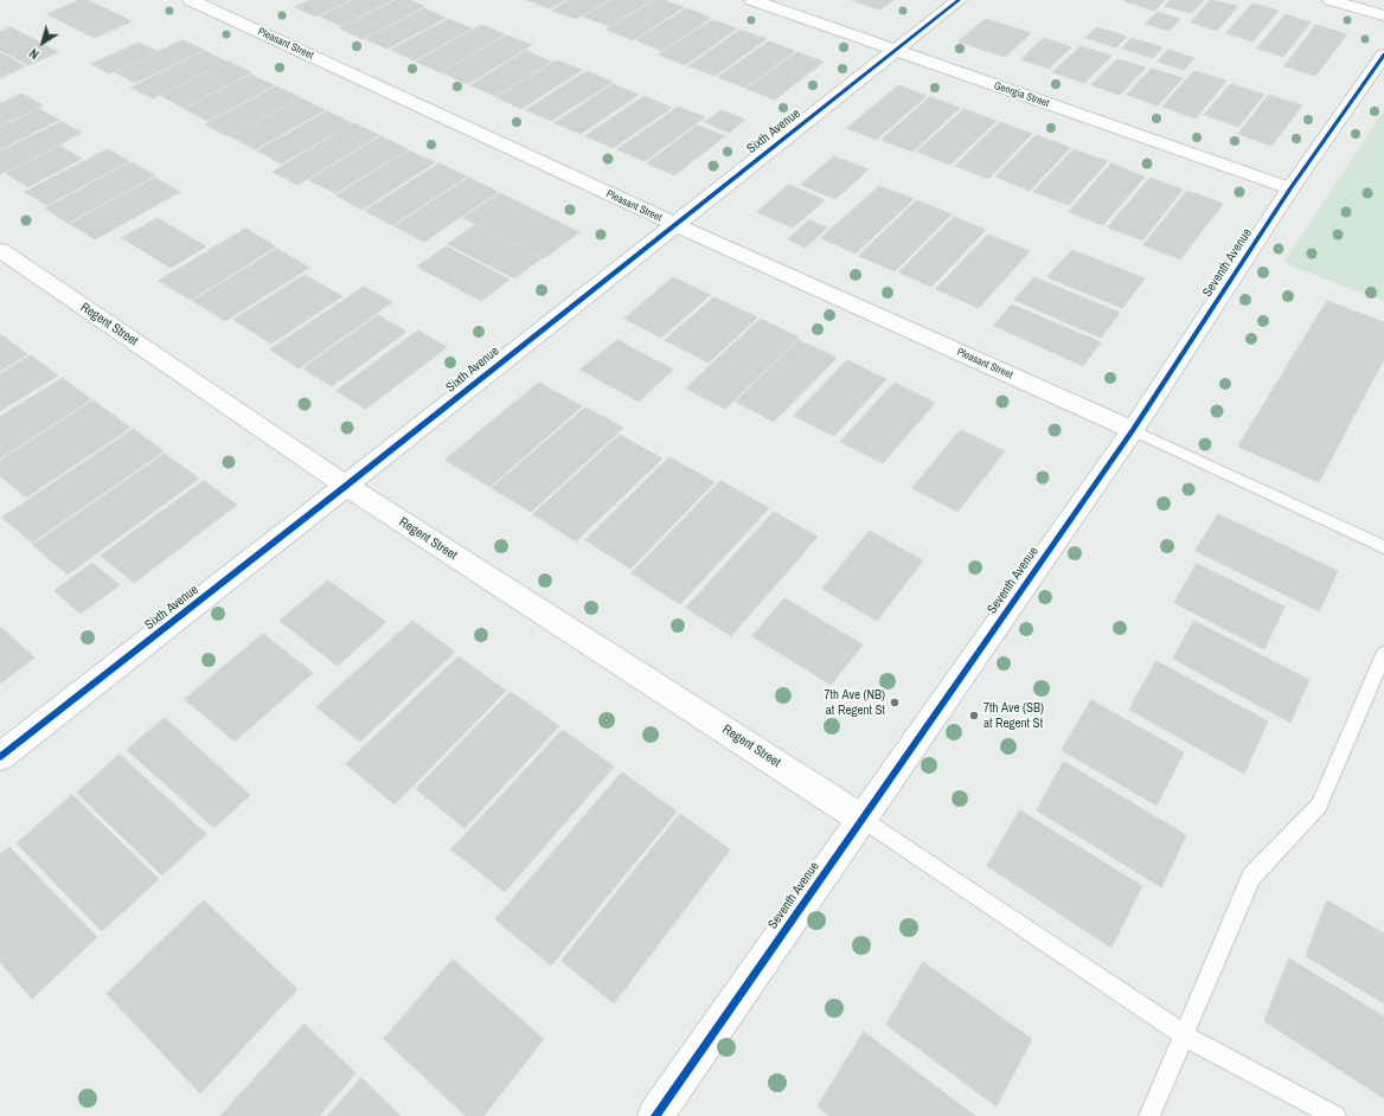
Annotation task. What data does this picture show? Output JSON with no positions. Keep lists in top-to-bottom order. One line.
{"streets":{"street":["Pleasant Street","Georgia Street","Sixth Avenue","Seventh Avenue","Regent Street"]},"crossings":[["Pleasant Street","Sixth Avenue"],["Pleasant Street","Seventh Avenue"],["Georgia Street","Sixth Avenue"],["Georgia Street","Seventh Avenue"],["Sixth Avenue","Regent Street"],["Seventh Avenue","Regent Street"]],"places":["7th Ave (NB) at Regent St","7th Ave (SB) at Regent St"],"north":"bottom left"}
